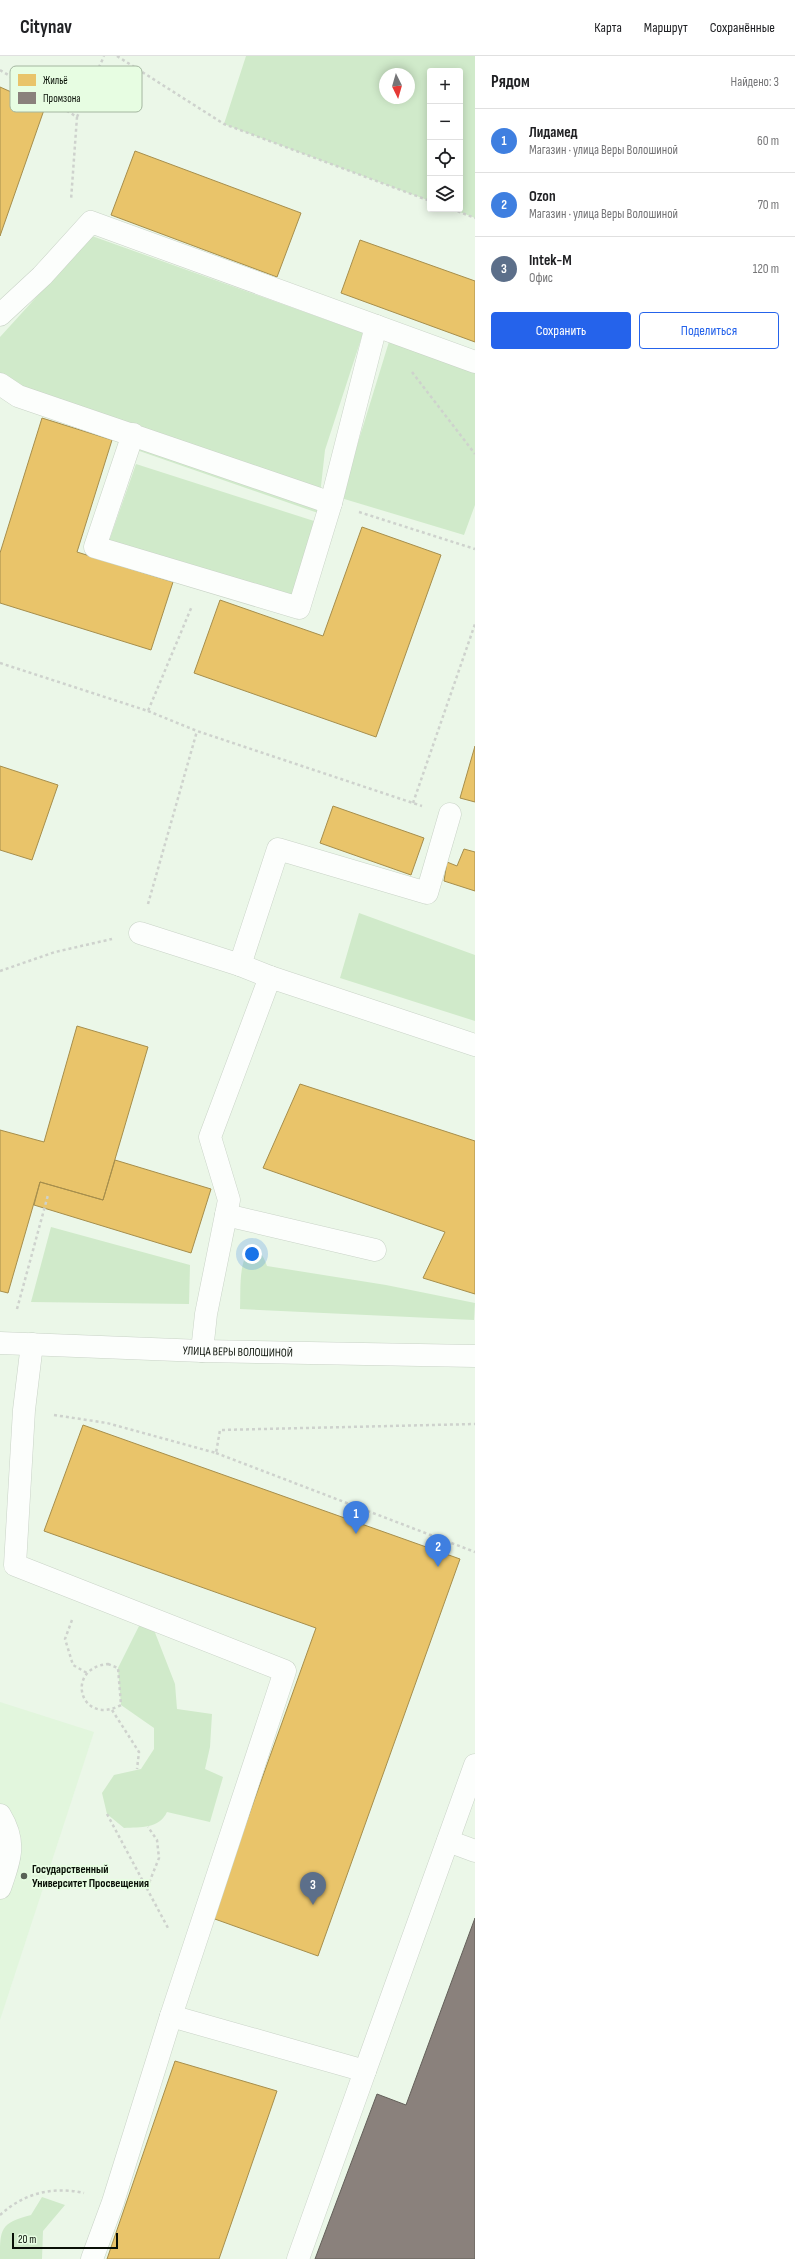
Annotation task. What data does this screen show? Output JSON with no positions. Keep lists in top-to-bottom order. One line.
{"streets":{"street":["УЛИЦА ВЕРЫ ВОЛОШИНОЙ"]},"places":["Государственный Университет Просвещения"],"legend":["Жильё","Промзона"],"scale_bar":"20 m","north":"bottom","page":{"header":"Citynav","nav":["Карта","Маршрут","Сохранённые"],"heading":["Рядом","Найдено: 3"],"map_buttons":["+","−"],"list":[{"mark":"1","name":"Лидамед","note":"Магазин · улица Веры Волошиной","value":"60 m"},{"mark":"2","name":"Ozon","note":"Магазин · улица Веры Волошиной","value":"70 m"},{"mark":"3","name":"Intek-M","note":"Офис","value":"120 m"}],"buttons":["Сохранить","Поделиться"],"pins":["1","2","3"],"scale":"20 m"}}
